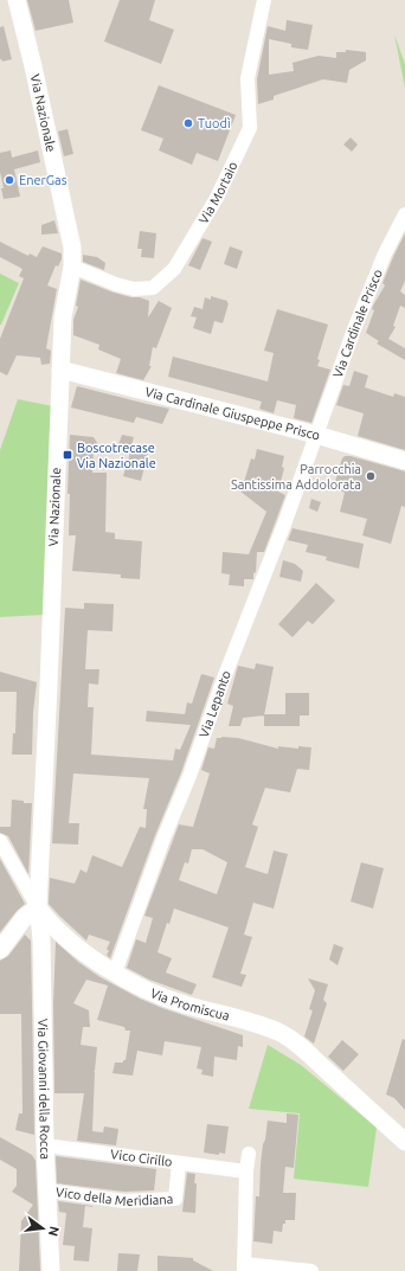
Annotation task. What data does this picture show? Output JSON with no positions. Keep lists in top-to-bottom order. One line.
{"streets":{"street":["Via Nazionale","Via Mortaio","Via Cardinale Prisco","Via Cardinale Giuspeppe Prisco","Via Lepanto","Via Promiscua","Via Giovanni della Rocca","Vico Cirillo","Vico della Meridiana"]},"crossings":[["Via Nazionale","Via Mortaio"],["Via Nazionale","Via Cardinale Giuspeppe Prisco"],["Via Nazionale","Via Promiscua"],["Via Nazionale","Via Giovanni della Rocca"],["Via Cardinale Prisco","Via Cardinale Giuspeppe Prisco"],["Via Cardinale Prisco","Via Lepanto"],["Via Cardinale Giuspeppe Prisco","Via Lepanto"],["Via Lepanto","Via Promiscua"],["Via Promiscua","Via Giovanni della Rocca"],["Via Giovanni della Rocca","Vico Cirillo"],["Via Giovanni della Rocca","Vico della Meridiana"],["Vico Cirillo","Vico della Meridiana"]],"places":{"other":["Tuodì","EnerGas","Parrocchia Santissima Addolorata"],"transit":["Boscotrecase Via Nazionale"]},"north":"right"}
